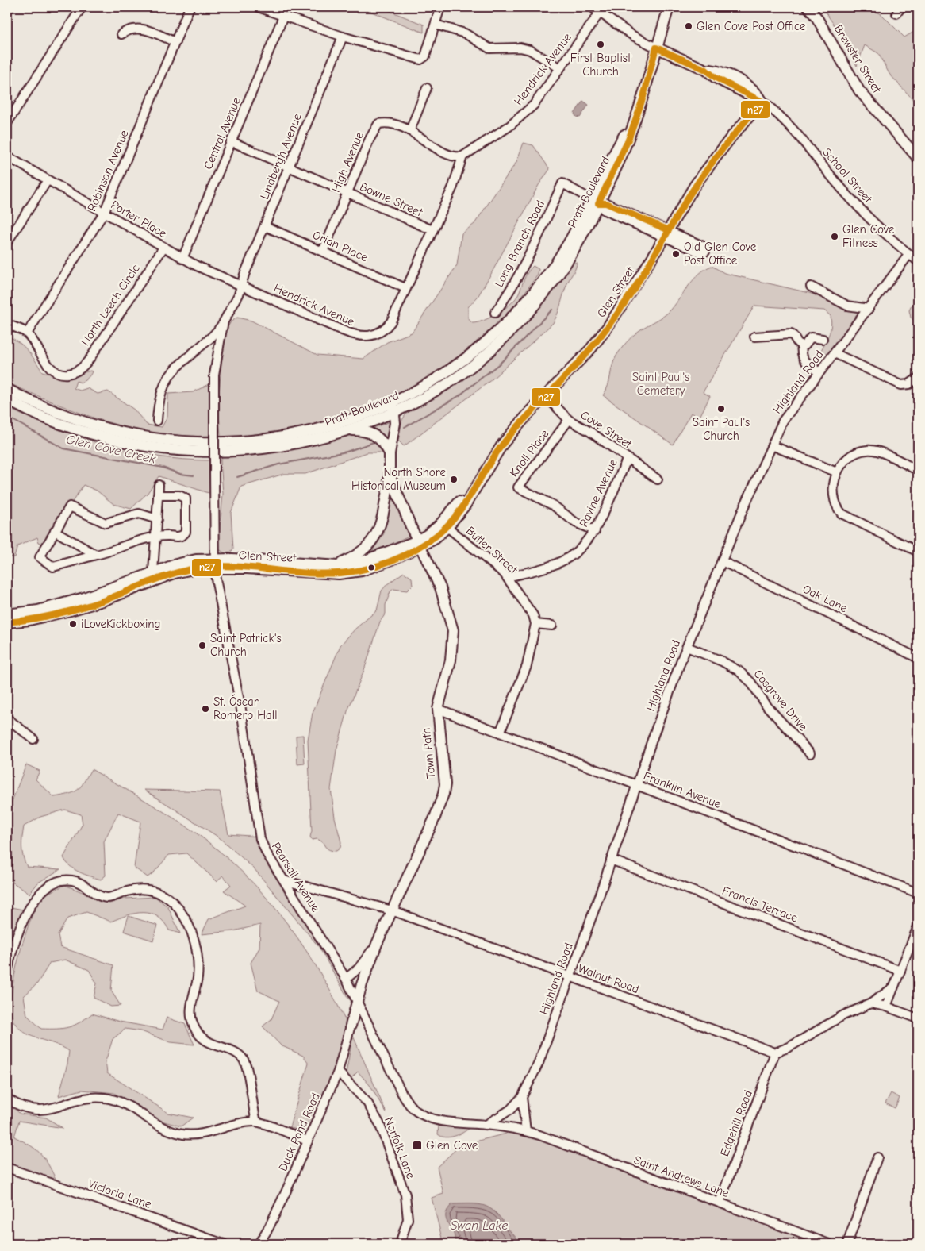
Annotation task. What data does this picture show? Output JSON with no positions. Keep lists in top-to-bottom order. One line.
{"streets":{"main road":["Brewster Street","Pratt Boulevard","Glen Street","Town Path"],"street":["Hendrick Avenue","Central Avenue","Lindbergh Avenue","High Avenue","Robinson Avenue","School Street","Bowne Street","Porter Place","Long Branch Road","Orian Place","North Leech Circle","Highland Road","Cove Street","Knoll Place","Ravine Avenue","Butler Street","Oak Lane","Cosgrove Drive","Franklin Avenue","Pearsall Avenue","Francis Terrace","Walnut Road","Edgehill Road","Duck Pond Road","Norfolk Lane","Saint Andrews Lane","Victoria Lane"]},"crossings":[["Hendrick Avenue","Lindbergh Avenue"],["Hendrick Avenue","High Avenue"],["Hendrick Avenue","Bowne Street"],["Hendrick Avenue","Porter Place"],["Hendrick Avenue","Orian Place"],["Central Avenue","Bowne Street"],["Central Avenue","Porter Place"],["Lindbergh Avenue","Bowne Street"],["Lindbergh Avenue","Porter Place"],["Lindbergh Avenue","Orian Place"],["High Avenue","Bowne Street"],["High Avenue","Orian Place"],["Robinson Avenue","Porter Place"],["Robinson Avenue","North Leech Circle"],["School Street","Glen Street"],["School Street","Highland Road"],["Pratt Boulevard","Long Branch Road"],["Pratt Boulevard","Town Path"],["Porter Place","North Leech Circle"],["Glen Street","Cove Street"],["Glen Street","Butler Street"],["Glen Street","Town Path"],["Glen Street","Pearsall Avenue"],["Highland Road","Oak Lane"],["Highland Road","Cosgrove Drive"],["Highland Road","Franklin Avenue"],["Highland Road","Pearsall Avenue"],["Highland Road","Francis Terrace"],["Highland Road","Walnut Road"],["Highland Road","Saint Andrews Lane"],["Cove Street","Knoll Place"],["Cove Street","Ravine Avenue"],["Knoll Place","Ravine Avenue"],["Ravine Avenue","Butler Street"],["Town Path","Franklin Avenue"],["Town Path","Pearsall Avenue"],["Town Path","Walnut Road"],["Town Path","Duck Pond Road"],["Pearsall Avenue","Walnut Road"],["Pearsall Avenue","Saint Andrews Lane"],["Walnut Road","Edgehill Road"],["Edgehill Road","Saint Andrews Lane"],["Duck Pond Road","Norfolk Lane"]],"water":["Glen Cove Creek","Swan Lake"],"parks":["Saint Paul's Cemetery"],"places":{"other":["Glen Cove Post Office","First Baptist Church","Glen Cove Fitness","Old Glen Cove Post Office","Saint Paul's Church","North Shore Historical Museum","iLoveKickboxing","Saint Patrick's Church","St. Óscar Romero Hall"],"transit":["Glen Cove"]},"lines":["transit line n27"]}
